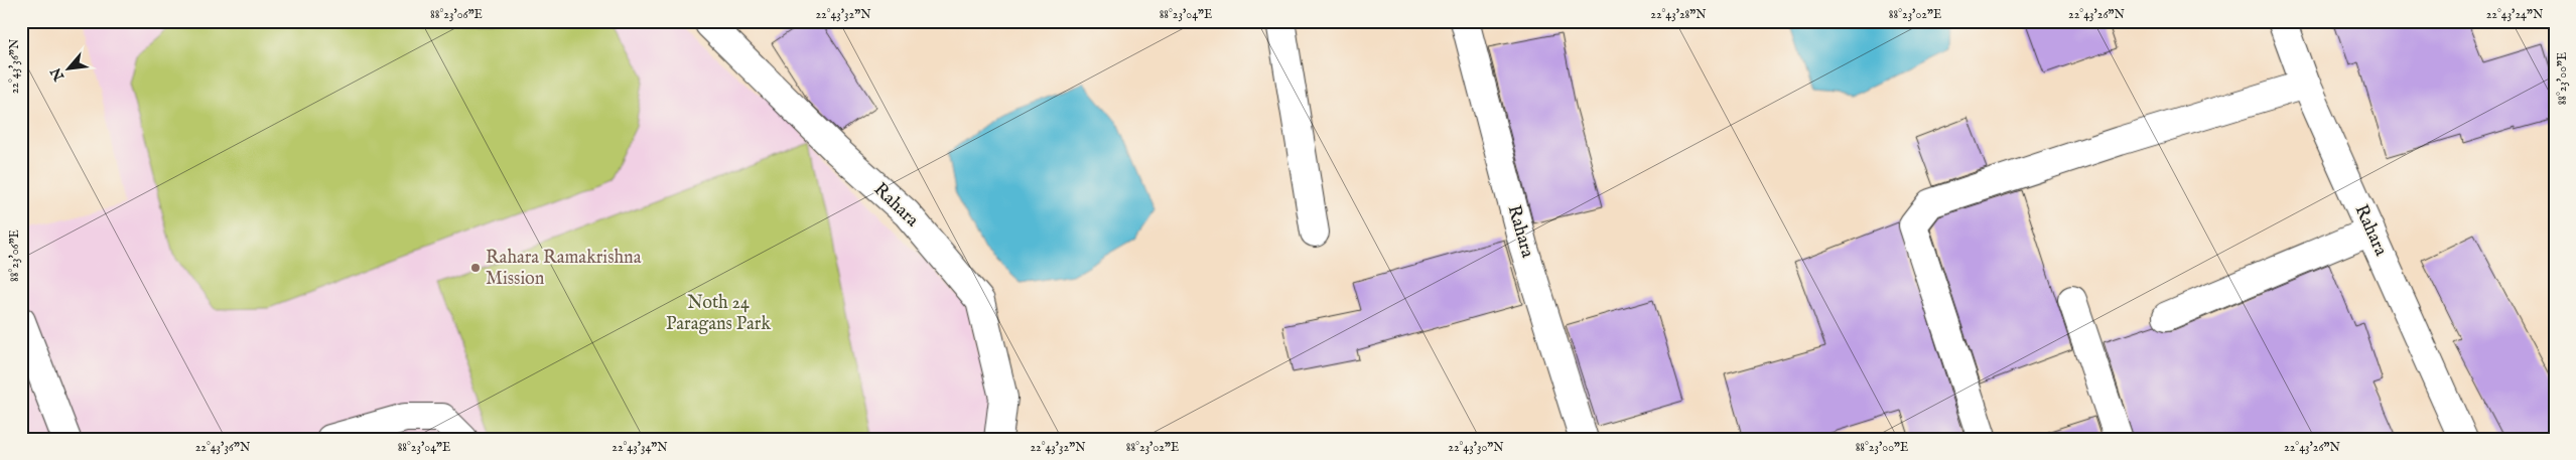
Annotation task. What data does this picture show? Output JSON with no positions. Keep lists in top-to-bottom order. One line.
{"streets":{"street":["Rahara"]},"parks":["Noth 24 Paragans Park"],"places":["Rahara Ramakrishna Mission"],"north":"bottom left","coordinates":["88°23'06\"E","22°43'32\"N","88°23'04\"E","22°43'28\"N","88°23'02\"E","22°43'26\"N","22°43'24\"N","22°43'36\"N","88°23'00\"E","22°43'34\"N","22°43'30\"N"]}
